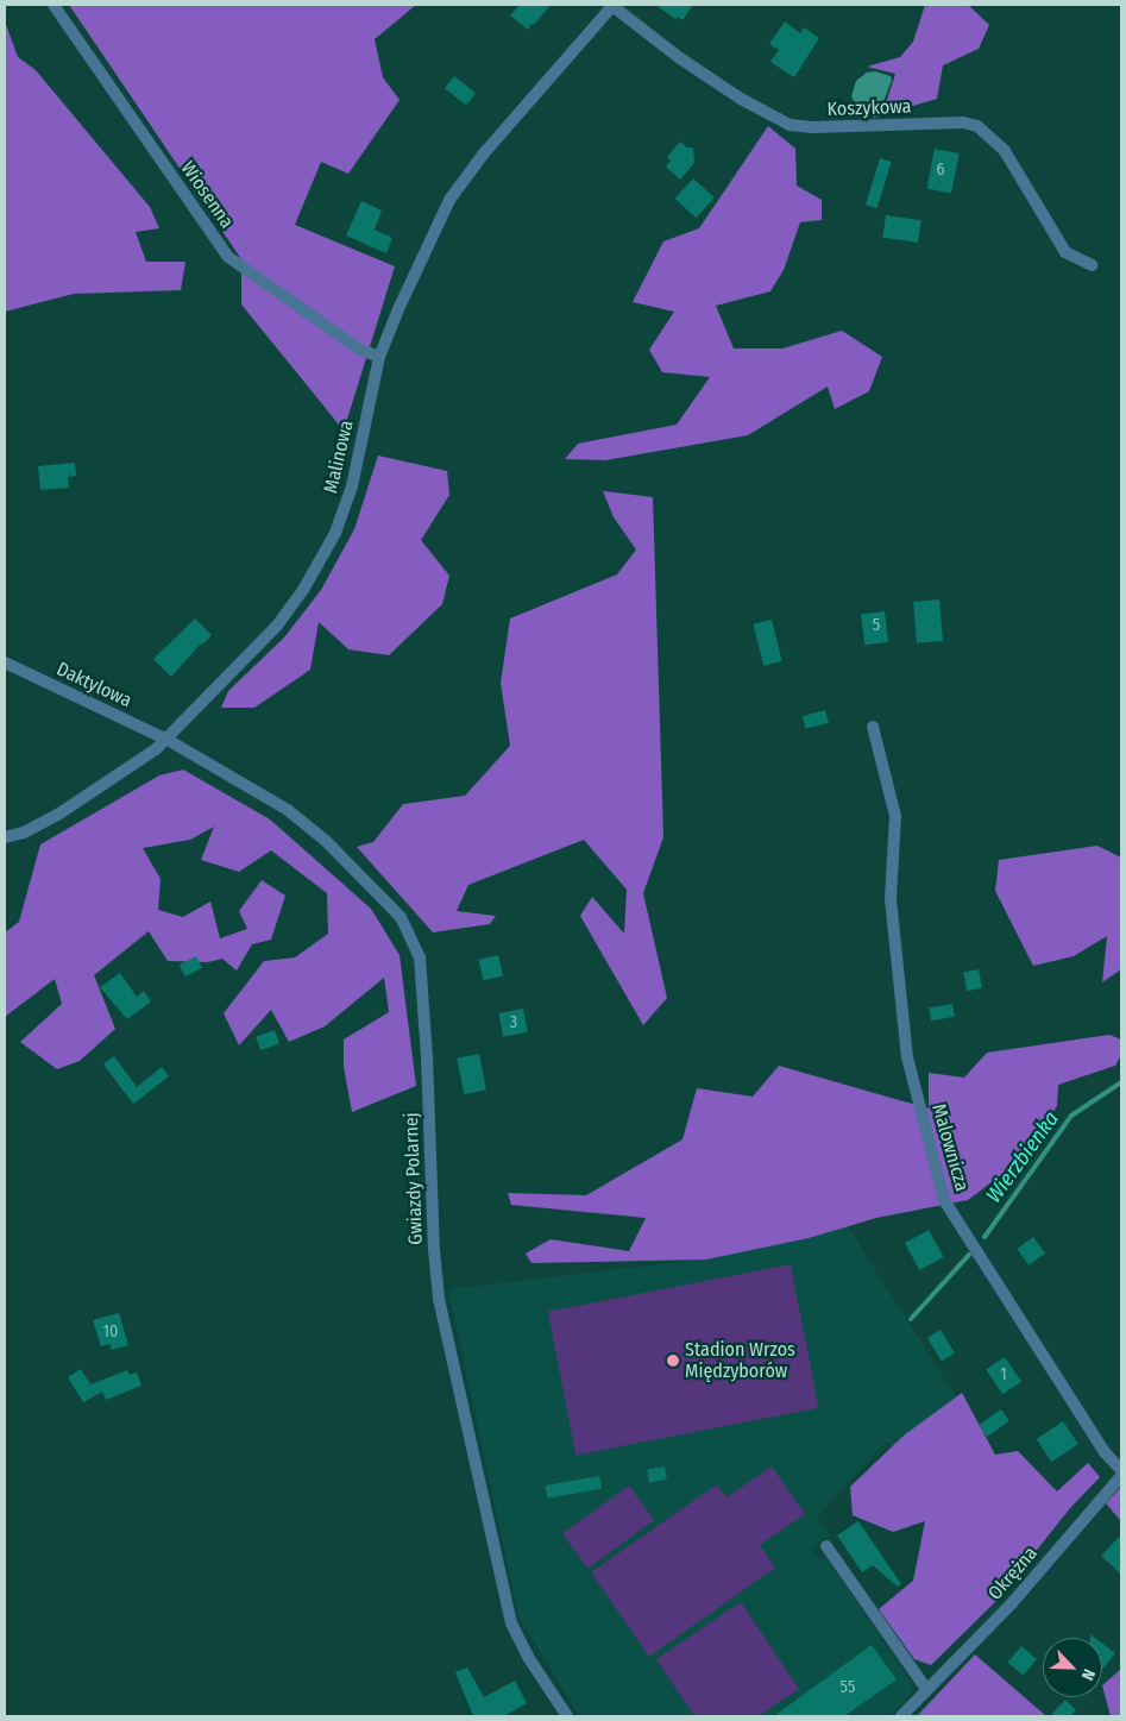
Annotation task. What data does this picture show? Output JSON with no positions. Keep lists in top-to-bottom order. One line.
{"streets":{"street":["Koszykowa","Wiosenna","Malinowa","Daktylowa","Malownicza","Gwiazdy Polarnej","Okrężna"]},"crossings":[["Koszykowa","Malinowa"],["Wiosenna","Malinowa"],["Malinowa","Daktylowa"],["Malinowa","Gwiazdy Polarnej"],["Daktylowa","Gwiazdy Polarnej"]],"water":["Wierzbienka"],"places":["Stadion Wrzos Międzyborów"],"house_numbers":["6","5","3","10","1","55"],"north":"bottom right"}
